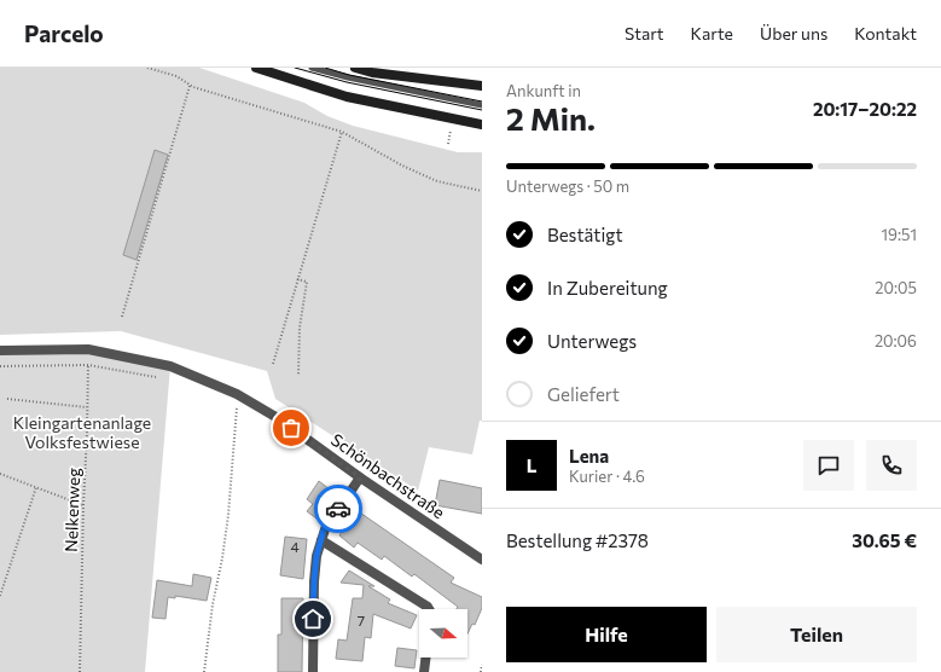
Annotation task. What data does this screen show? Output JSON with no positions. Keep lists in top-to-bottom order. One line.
{"streets":{"street":["Schönbachstraße"],"path":["Nelkenweg"]},"parks":["Kleingartenanlage Volksfestwiese"],"house_numbers":["4","7"],"north":"right","page":{"header":"Parcelo","nav":["Start","Karte","Über uns","Kontakt"],"heading":["2 Min.","Ankunft in","20:17–20:22"],"panel":["Lena","Kurier · 4.6","Bestellung #2378","30.65 €"],"bar":"Unterwegs · 50 m","list":[["Bestätigt","19:51"],["In Zubereitung","20:05"],["Unterwegs","20:06"],"Geliefert"],"round":"L","buttons":["Hilfe","Teilen"]}}
